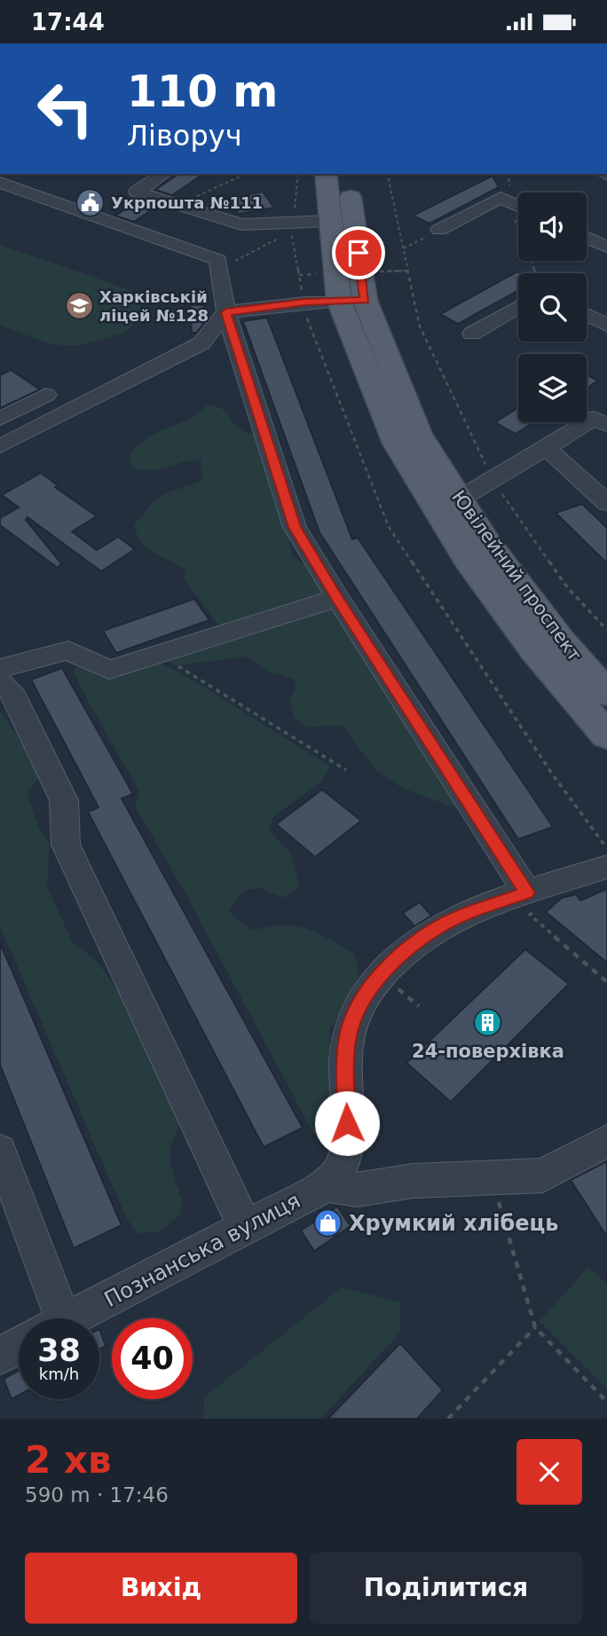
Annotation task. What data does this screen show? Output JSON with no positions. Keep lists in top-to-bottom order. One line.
{"streets":{"main road":["Ювілейний проспект"],"street":["Познанська вулиця"]},"places":{"public building":["Укрпошта №111"],"school or university":["Харківській ліцей №128"],"building":["24-поверхівка"],"shop":["Хрумкий хлібець"]},"page":{"status":"17:44","turn":["110 m","Ліворуч"],"speed":"38 km/h","limit":"40","heading":["2 хв","590 m · 17:46"],"buttons":["Вихід","Поділитися"]}}
